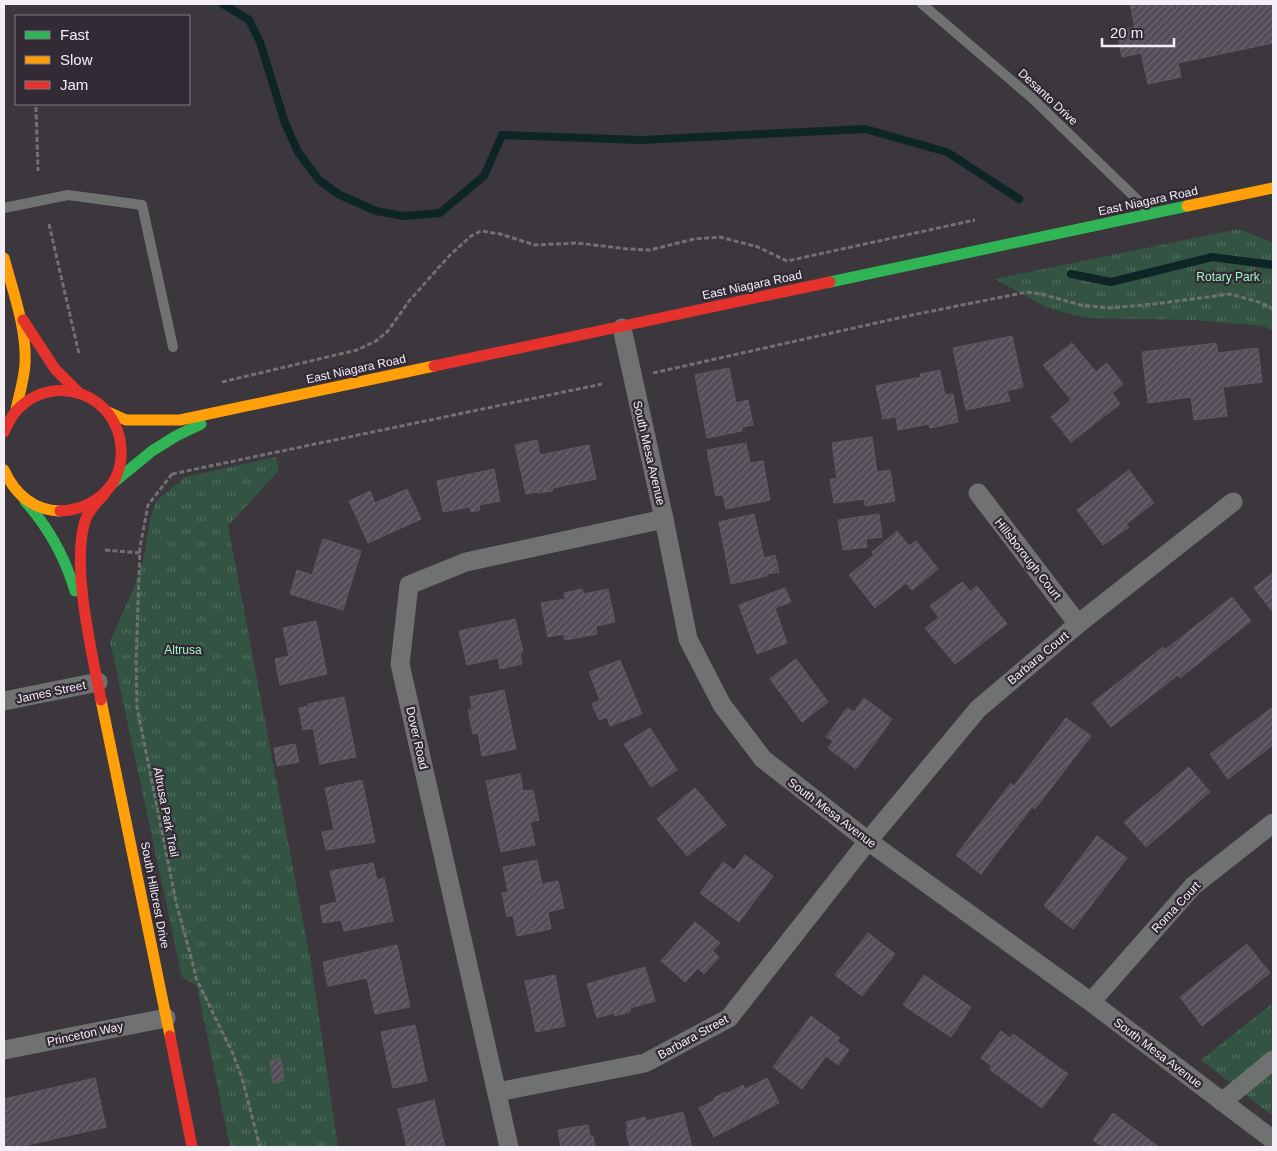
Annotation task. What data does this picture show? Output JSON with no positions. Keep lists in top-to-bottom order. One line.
{"streets":{"street":["East Niagara Road","South Mesa Avenue","Hillsborough Court","Barbara Court","James Street","Dover Road","South Hillcrest Drive","Roma Court","Princeton Way","Barbara Street"],"lane":["Desanto Drive"],"path":["Altrusa Park Trail"]},"crossings":[["Desanto Drive","East Niagara Road"],["East Niagara Road","South Mesa Avenue"],["East Niagara Road","South Hillcrest Drive"],["South Mesa Avenue","Barbara Court"],["South Mesa Avenue","Dover Road"],["South Mesa Avenue","Roma Court"],["South Mesa Avenue","Barbara Street"],["Hillsborough Court","Barbara Court"],["Barbara Court","Barbara Street"],["James Street","South Hillcrest Drive"],["Dover Road","Barbara Street"],["South Hillcrest Drive","Princeton Way"]],"parks":["Rotary Park","Altrusa"],"legend":["Fast","Slow","Jam"],"scale_bar":"20 m"}
